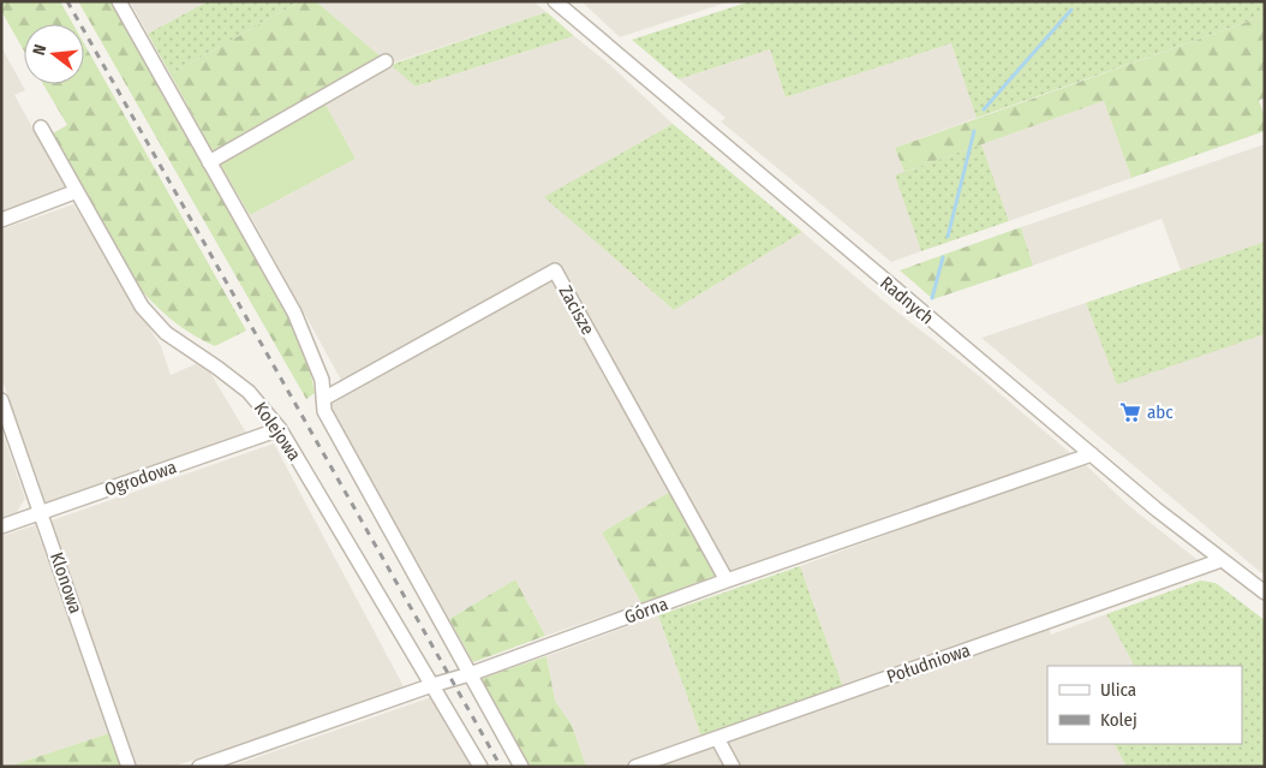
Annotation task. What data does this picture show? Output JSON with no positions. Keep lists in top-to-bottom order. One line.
{"streets":{"street":["Radnych","Zacisze","Kolejowa","Ogrodowa","Klonowa","Górna","Południowa"]},"crossings":[["Radnych","Górna"],["Radnych","Południowa"],["Zacisze","Górna"],["Kolejowa","Ogrodowa"],["Kolejowa","Górna"],["Ogrodowa","Klonowa"]],"places":{"supermarket":["abc"]},"legend":["Ulica","Kolej"],"north":"left"}
